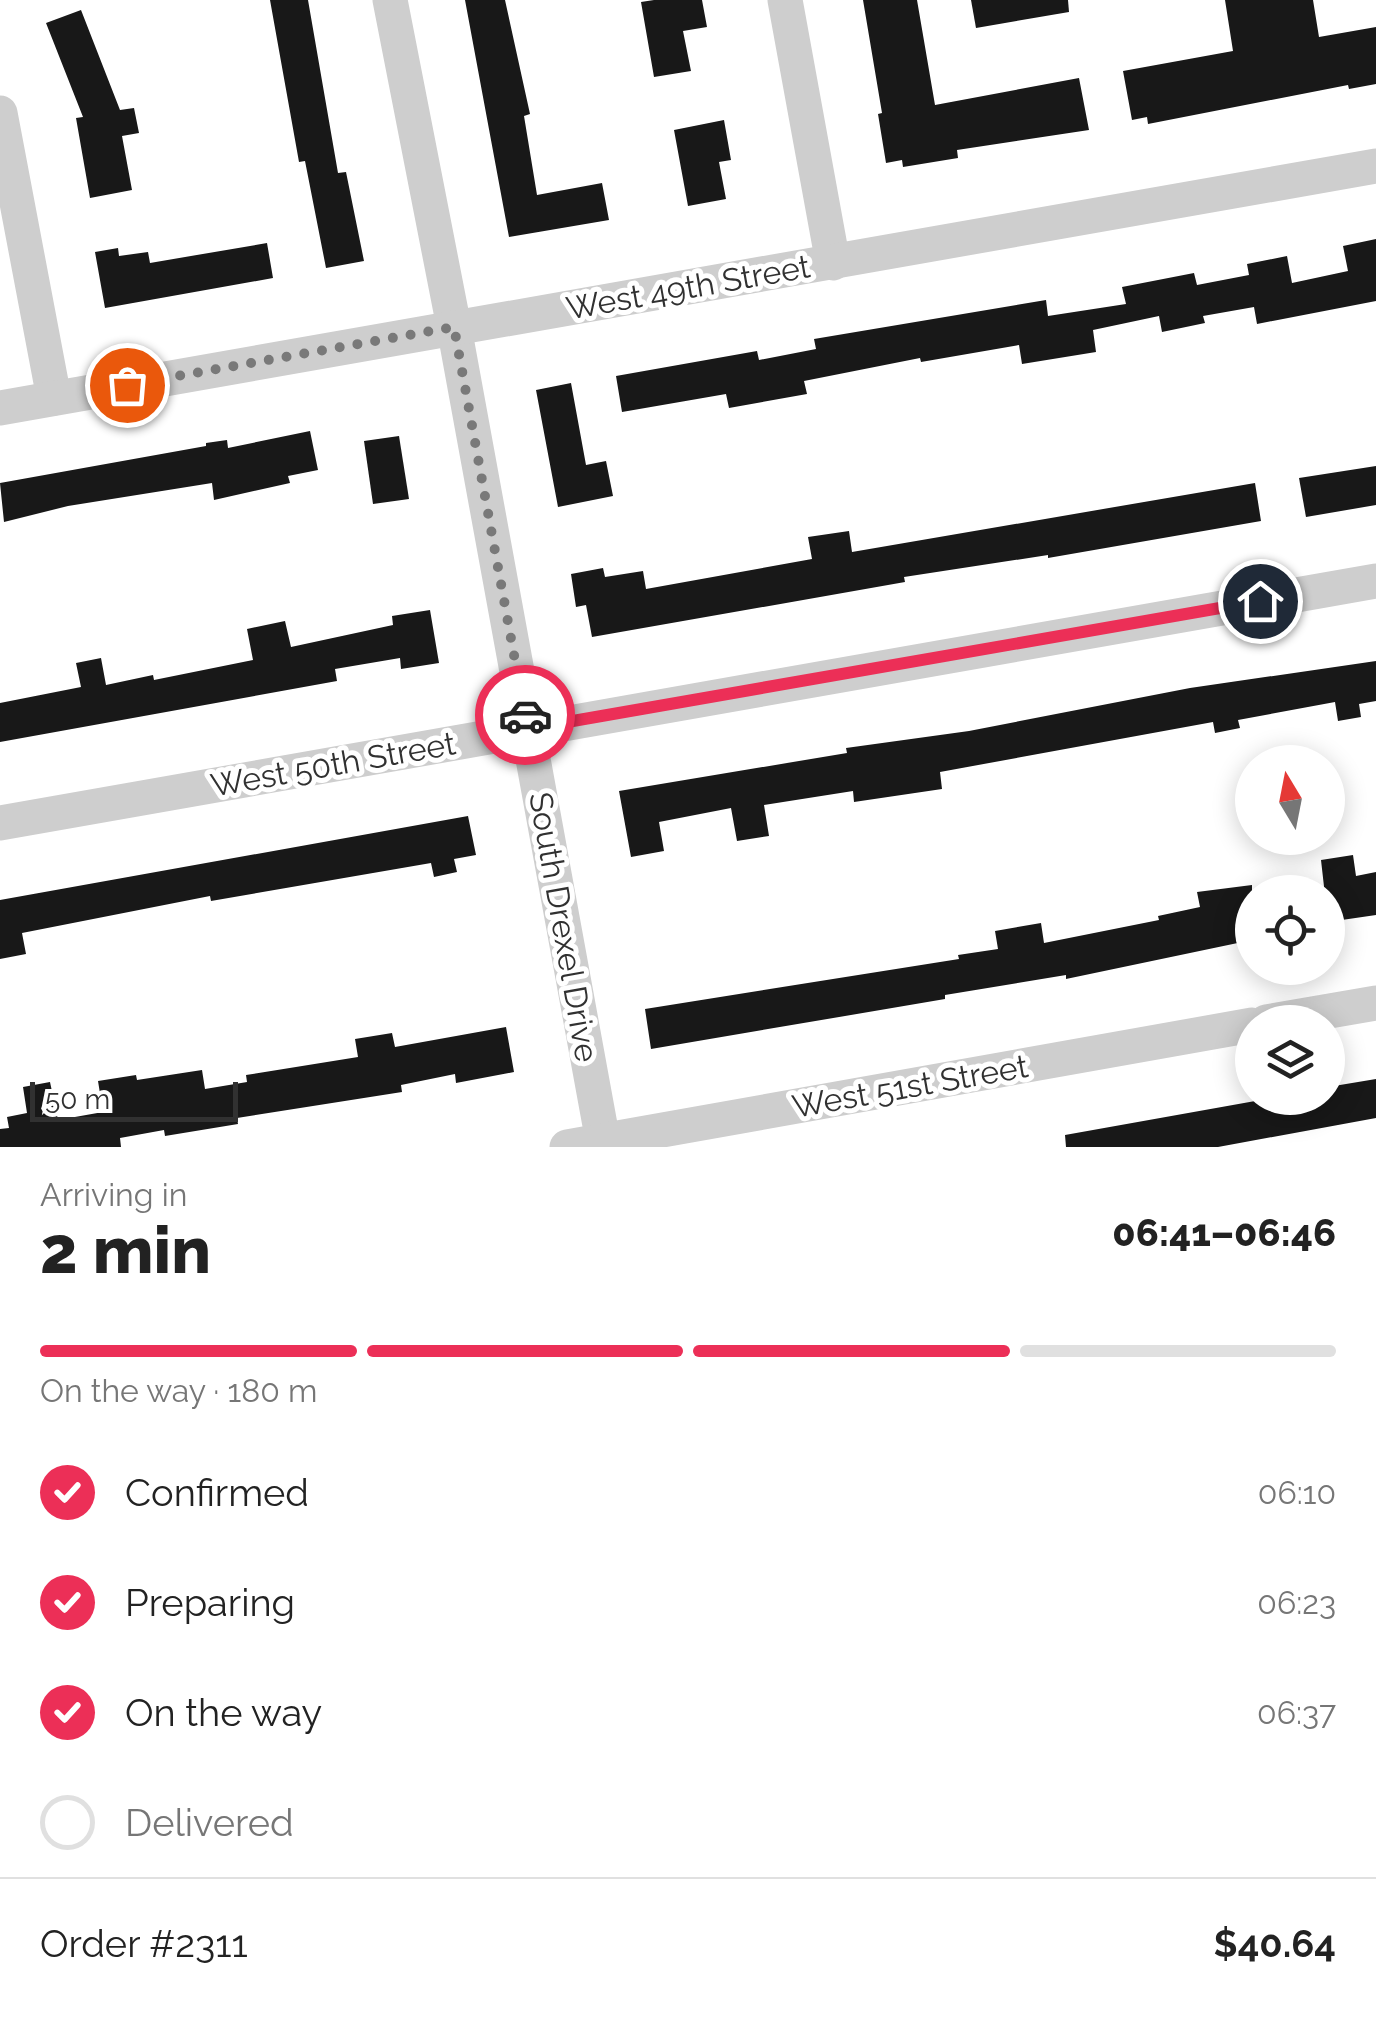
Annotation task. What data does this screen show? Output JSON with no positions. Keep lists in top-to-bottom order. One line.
{"streets":{"street":["West 49th Street","West 50th Street","South Drexel Drive","West 51st Street"]},"crossings":[["West 49th Street","South Drexel Drive"],["West 50th Street","South Drexel Drive"],["South Drexel Drive","West 51st Street"]],"scale_bar":"50 m","north":"top","page":{"scale":"50 m","heading":["2 min","Arriving in","06:41–06:46"],"panel":["Order #2311","$40.64"],"bar":"On the way · 180 m","list":[["Confirmed","06:10"],["Preparing","06:23"],["On the way","06:37"],"Delivered"]}}
